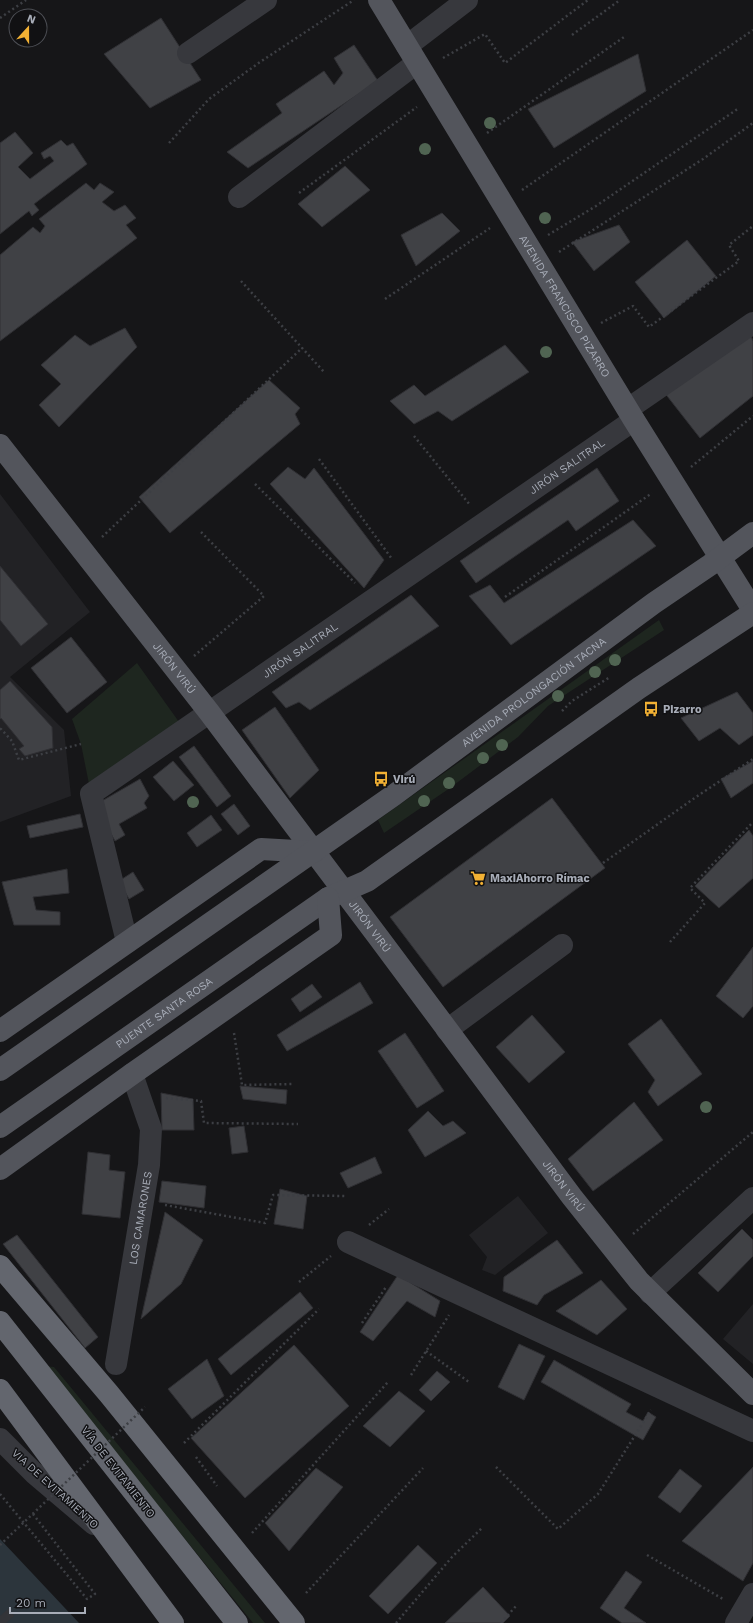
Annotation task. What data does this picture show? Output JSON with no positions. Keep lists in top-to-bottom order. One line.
{"streets":{"highway":["VÍA DE EVITAMIENTO"],"main road":["AVENIDA FRANCISCO PIZARRO","JIRÓN VIRÚ","AVENIDA PROLONGACIÓN TACNA","PUENTE SANTA ROSA"],"street":["JIRÓN SALITRAL","LOS CAMARONES","VIA DE EVITAMIENTO"]},"crossings":[["AVENIDA FRANCISCO PIZARRO","JIRÓN SALITRAL"],["AVENIDA FRANCISCO PIZARRO","AVENIDA PROLONGACIÓN TACNA"],["JIRÓN SALITRAL","JIRÓN VIRÚ"],["JIRÓN VIRÚ","AVENIDA PROLONGACIÓN TACNA"],["JIRÓN VIRÚ","PUENTE SANTA ROSA"]],"places":{"bus stop":["Pizarro","Virú"],"supermarket":["MaxiAhorro Rímac"]},"scale_bar":"20 m","north":"top"}
